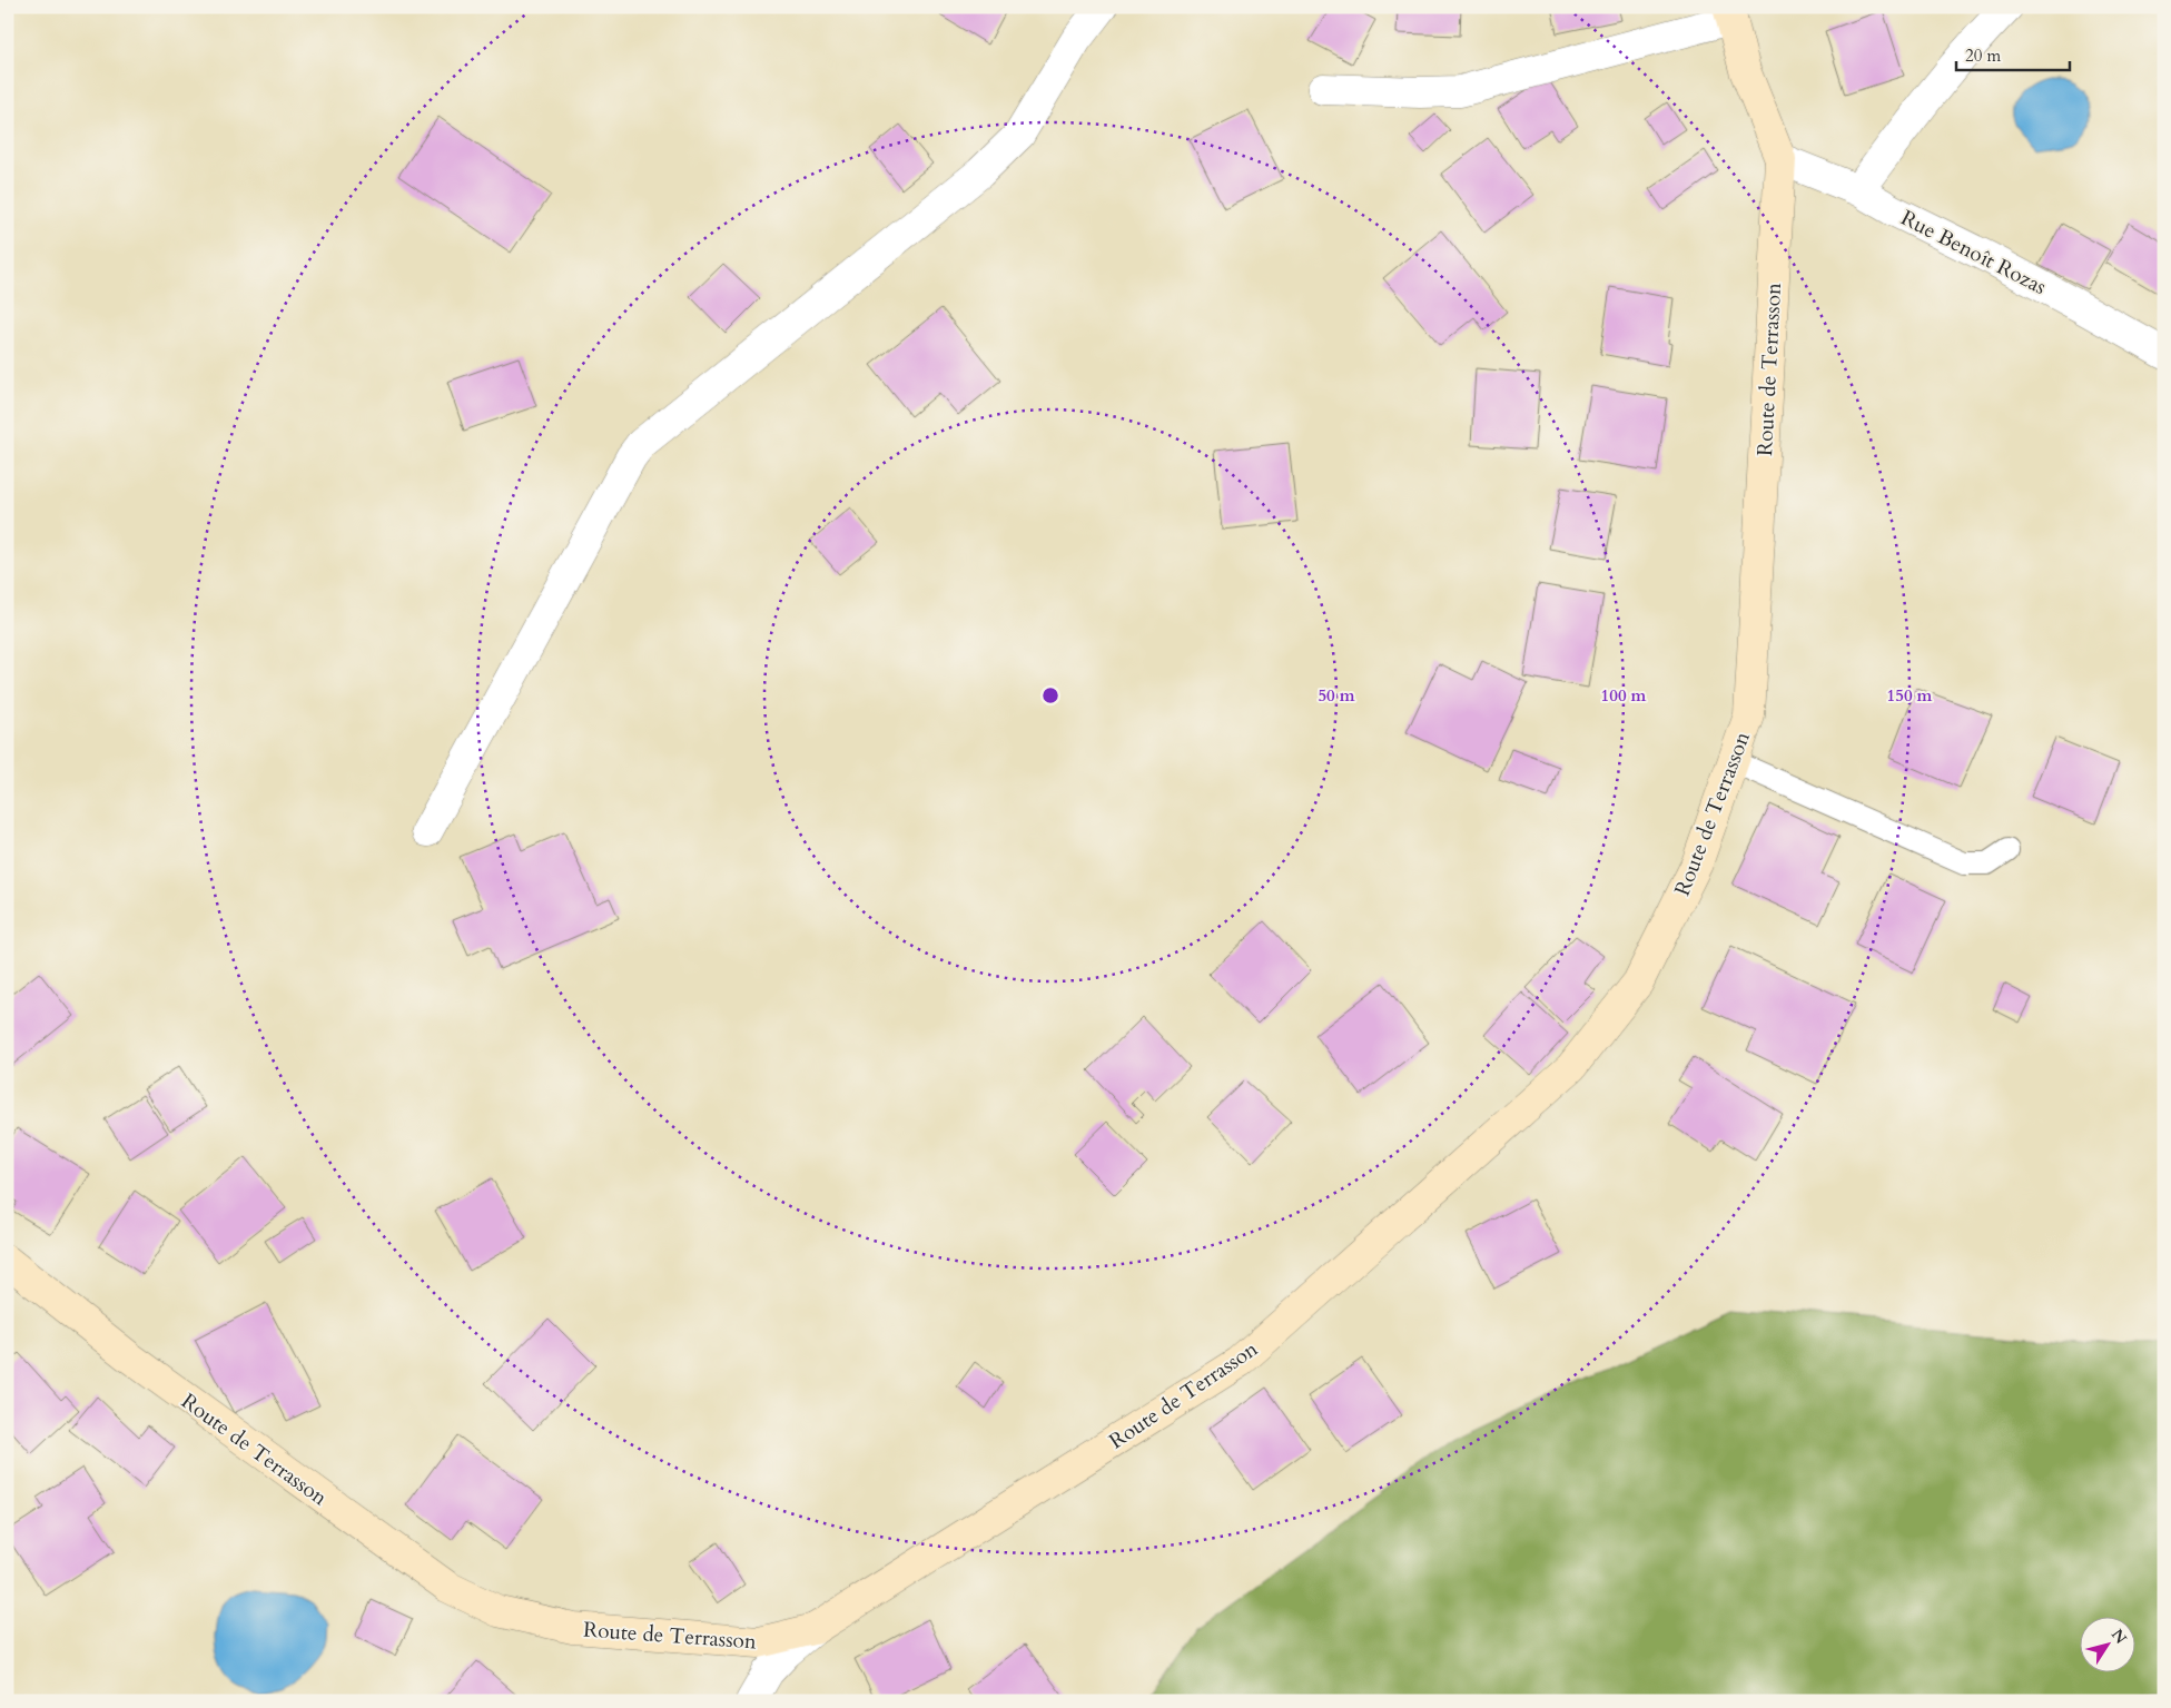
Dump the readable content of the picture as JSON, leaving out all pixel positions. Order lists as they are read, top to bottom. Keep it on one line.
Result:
{"streets":{"street":["Rue Benoît Rozas","Route de Terrasson"]},"crossings":[["Rue Benoît Rozas","Route de Terrasson"]],"scale_bar":"20 m","north":"top right","rings":["50 m","100 m","150 m"]}
